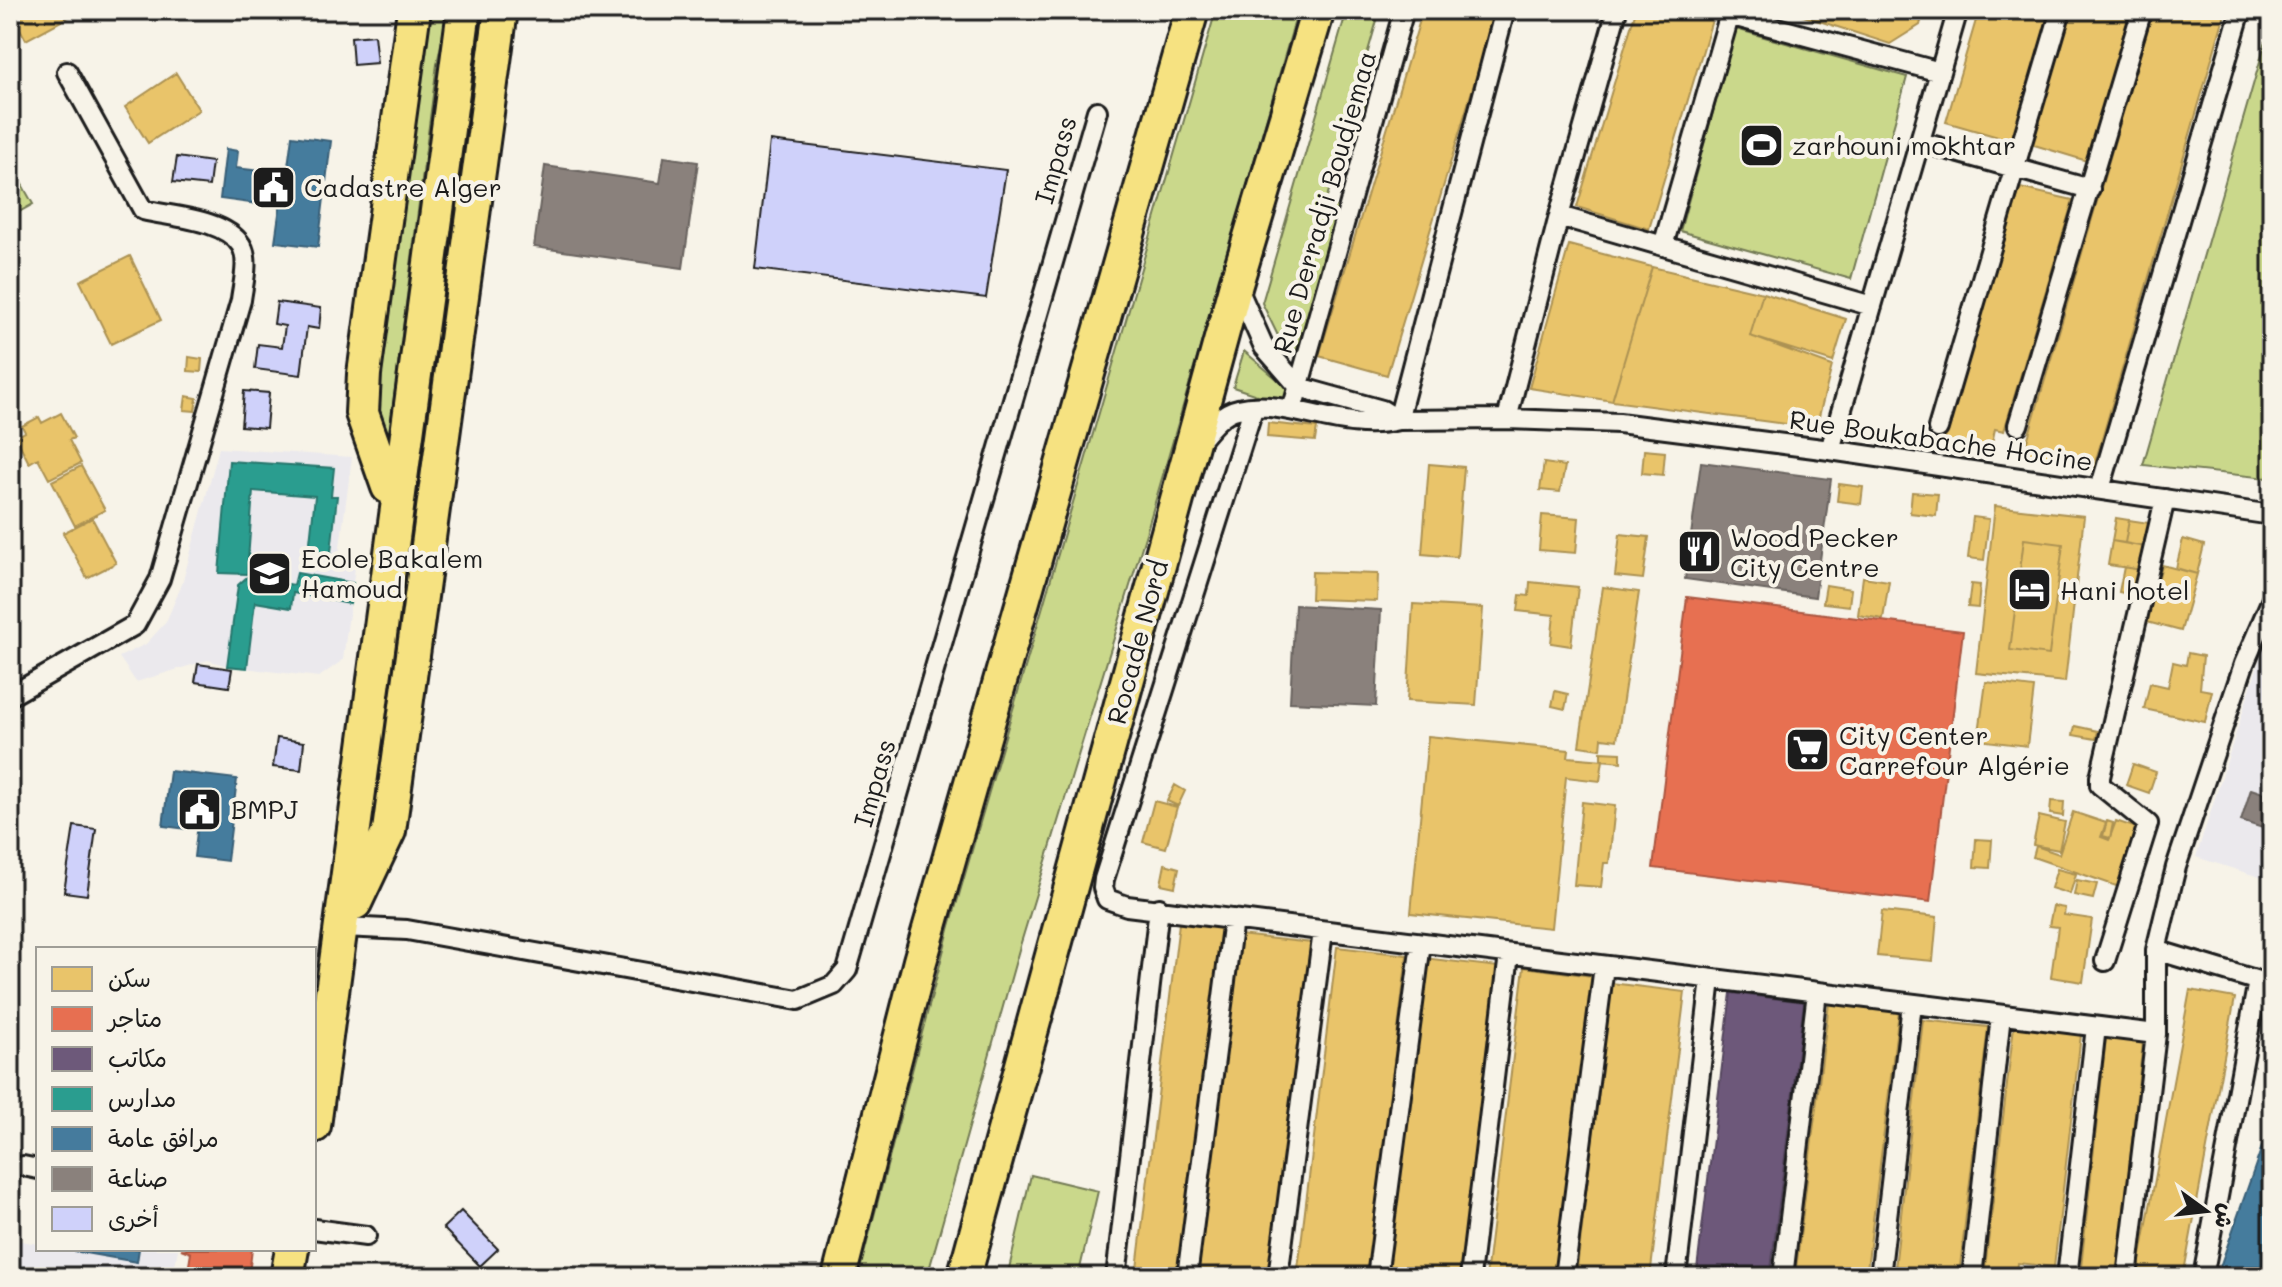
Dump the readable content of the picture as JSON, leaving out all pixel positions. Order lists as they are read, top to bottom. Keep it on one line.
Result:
{"streets":{"highway":["Rocade Nord"],"street":["Impass","Rue Derradji Boudjemaa","Rue Boukabache Hocine"]},"crossings":[["Rue Derradji Boudjemaa","Rue Boukabache Hocine"]],"places":{"sports":["zarhouni mokhtar"],"public building":["Cadastre Alger","BMPJ"],"restaurant":["Wood Pecker City Centre"],"school or university":["Ecole Bakalem Hamoud"],"hotel":["Hani hotel"],"supermarket":["City Center Carrefour Algérie"]},"legend":["سكن","متاجر","مكاتب","مدارس","مرافق عامة","صناعة","أخرى"],"north":"right"}
